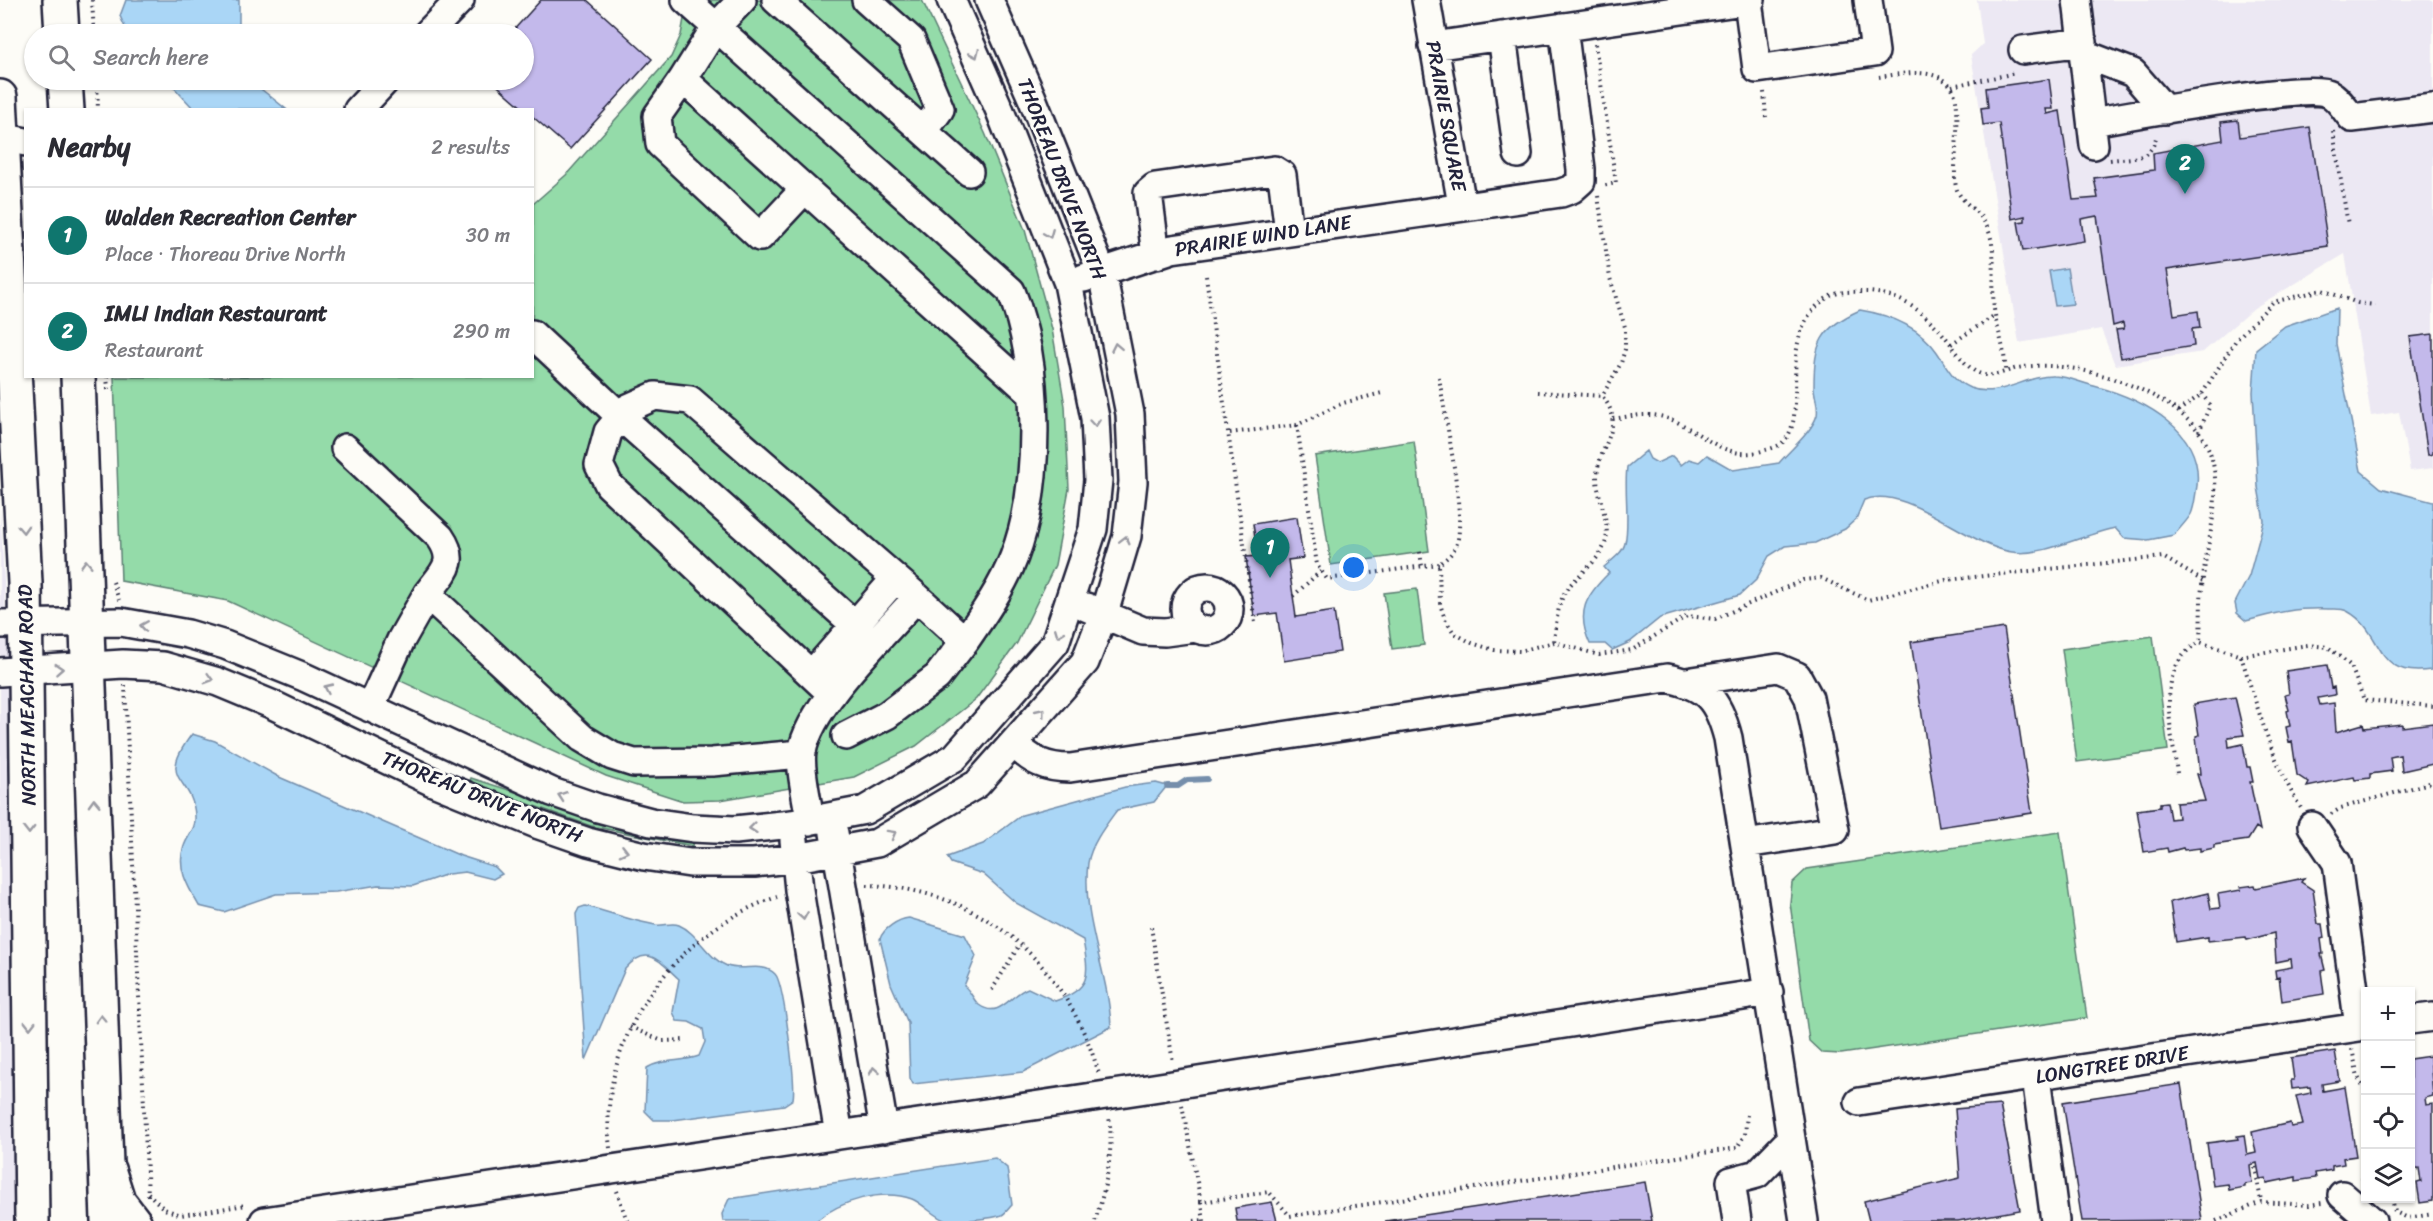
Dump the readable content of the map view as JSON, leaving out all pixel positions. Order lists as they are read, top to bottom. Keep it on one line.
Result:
{"streets":{"main road":["NORTH MEACHAM ROAD"],"street":["PRAIRIE SQUARE","THOREAU DRIVE NORTH","PRAIRIE WIND LANE","LONGTREE DRIVE"]},"crossings":[["PRAIRIE SQUARE","PRAIRIE WIND LANE"],["THOREAU DRIVE NORTH","PRAIRIE WIND LANE"],["THOREAU DRIVE NORTH","NORTH MEACHAM ROAD"]],"page":{"search":"Search here","heading":["Nearby","2 results"],"pins":["2","1"],"list":[{"mark":"1","name":"Walden Recreation Center","note":"Place · Thoreau Drive North","value":"30 m"},{"mark":"2","name":"IMLI Indian Restaurant","note":"Restaurant","value":"290 m"}],"map_buttons":["+","−"]}}
